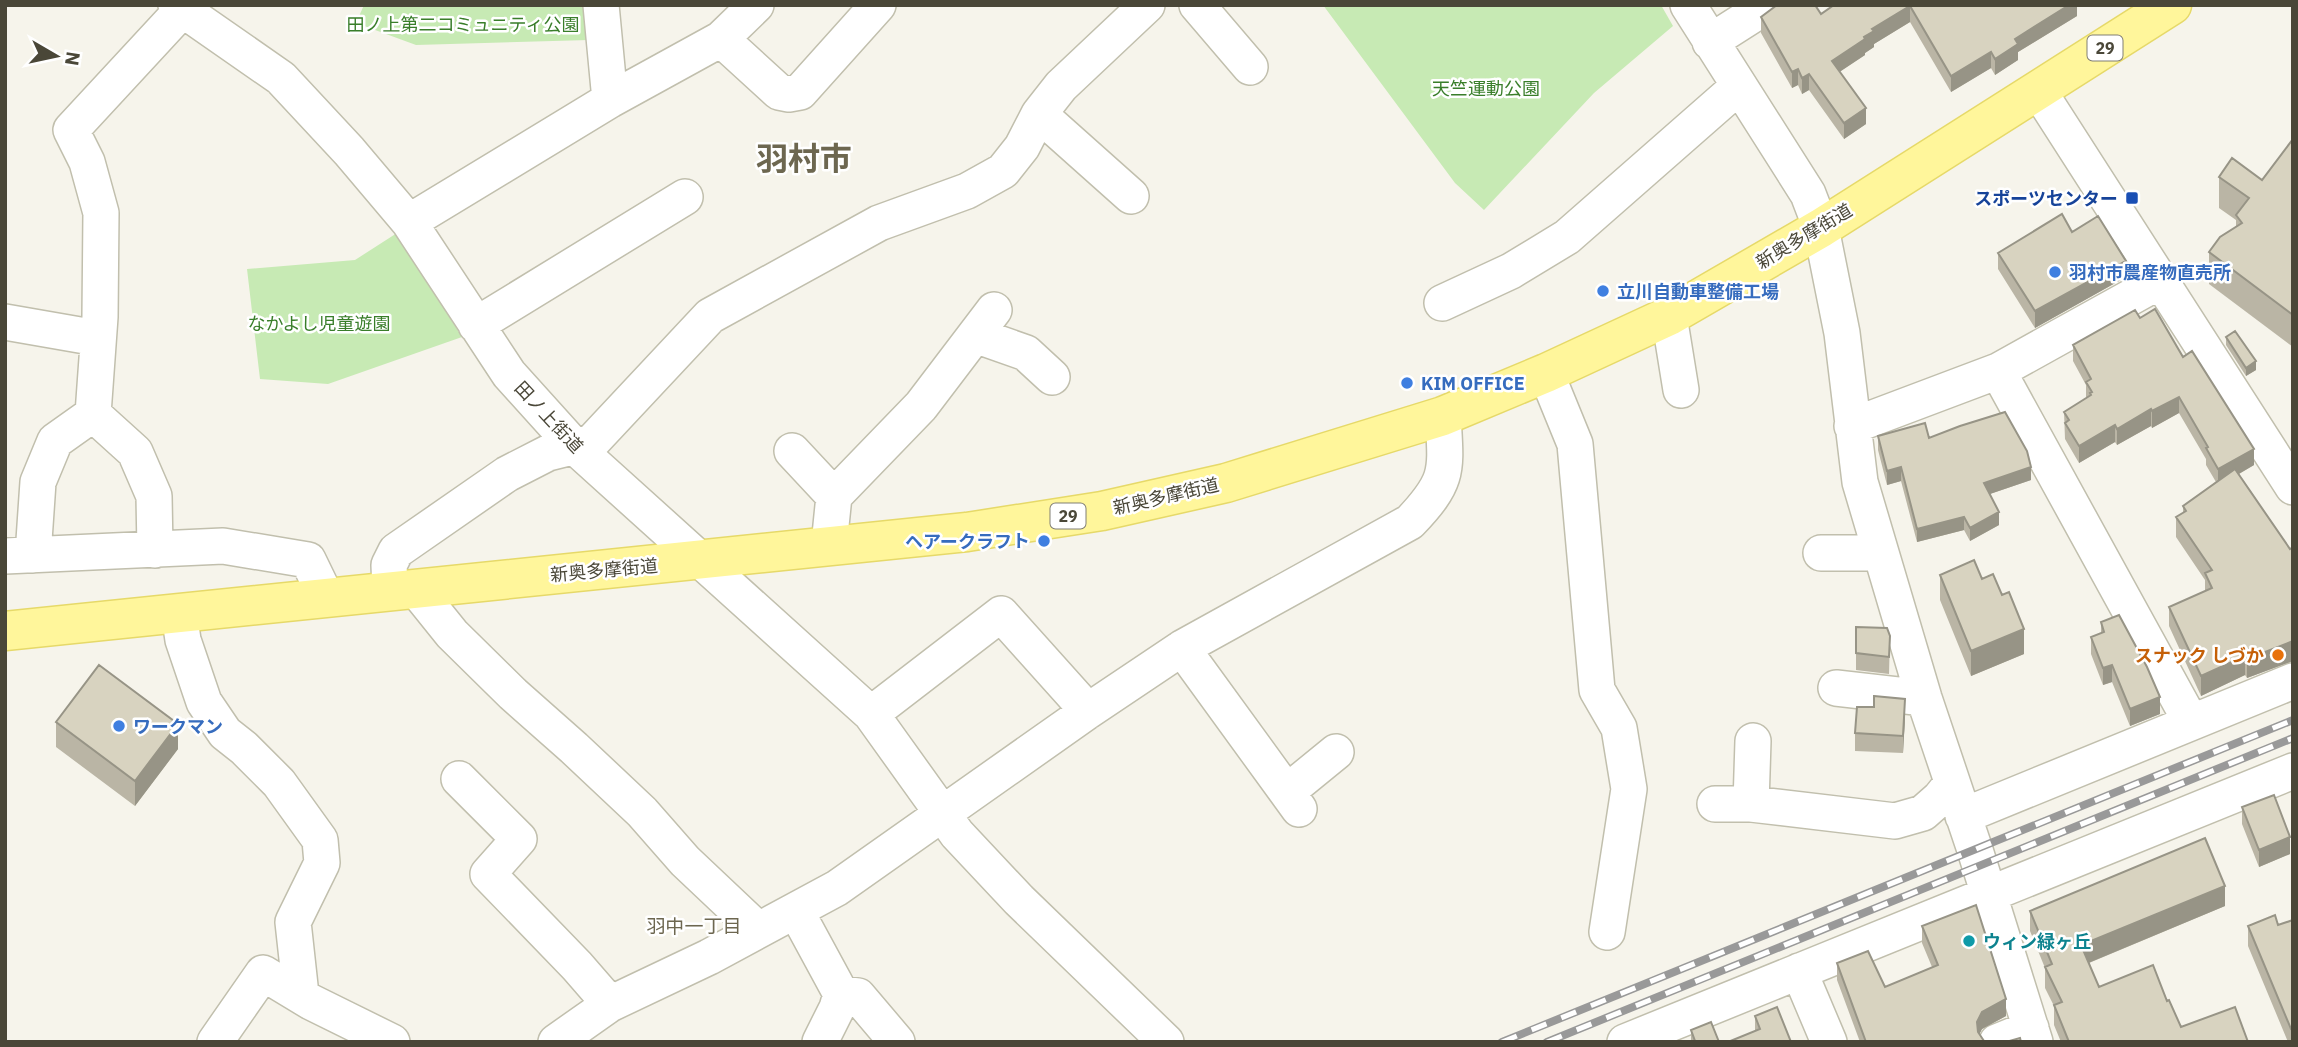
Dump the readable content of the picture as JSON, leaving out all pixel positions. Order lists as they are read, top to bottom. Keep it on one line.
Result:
{"streets":{"main road":["29","新奥多摩街道"],"street":["田ノ上街道"]},"crossings":[["新奥多摩街道","田ノ上街道"]],"districts":["羽村市","羽中一丁目"],"parks":["田ノ上第二コミュニティ公園","天竺運動公園","なかよし児童遊園"],"places":{"transit":["スポーツセンター"],"other":["羽村市農産物直売所","立川自動車整備工場","KIM OFFICE","ヘアークラフト","スナック しづか","ワークマン","ウィン緑ヶ丘"]},"north":"right"}
